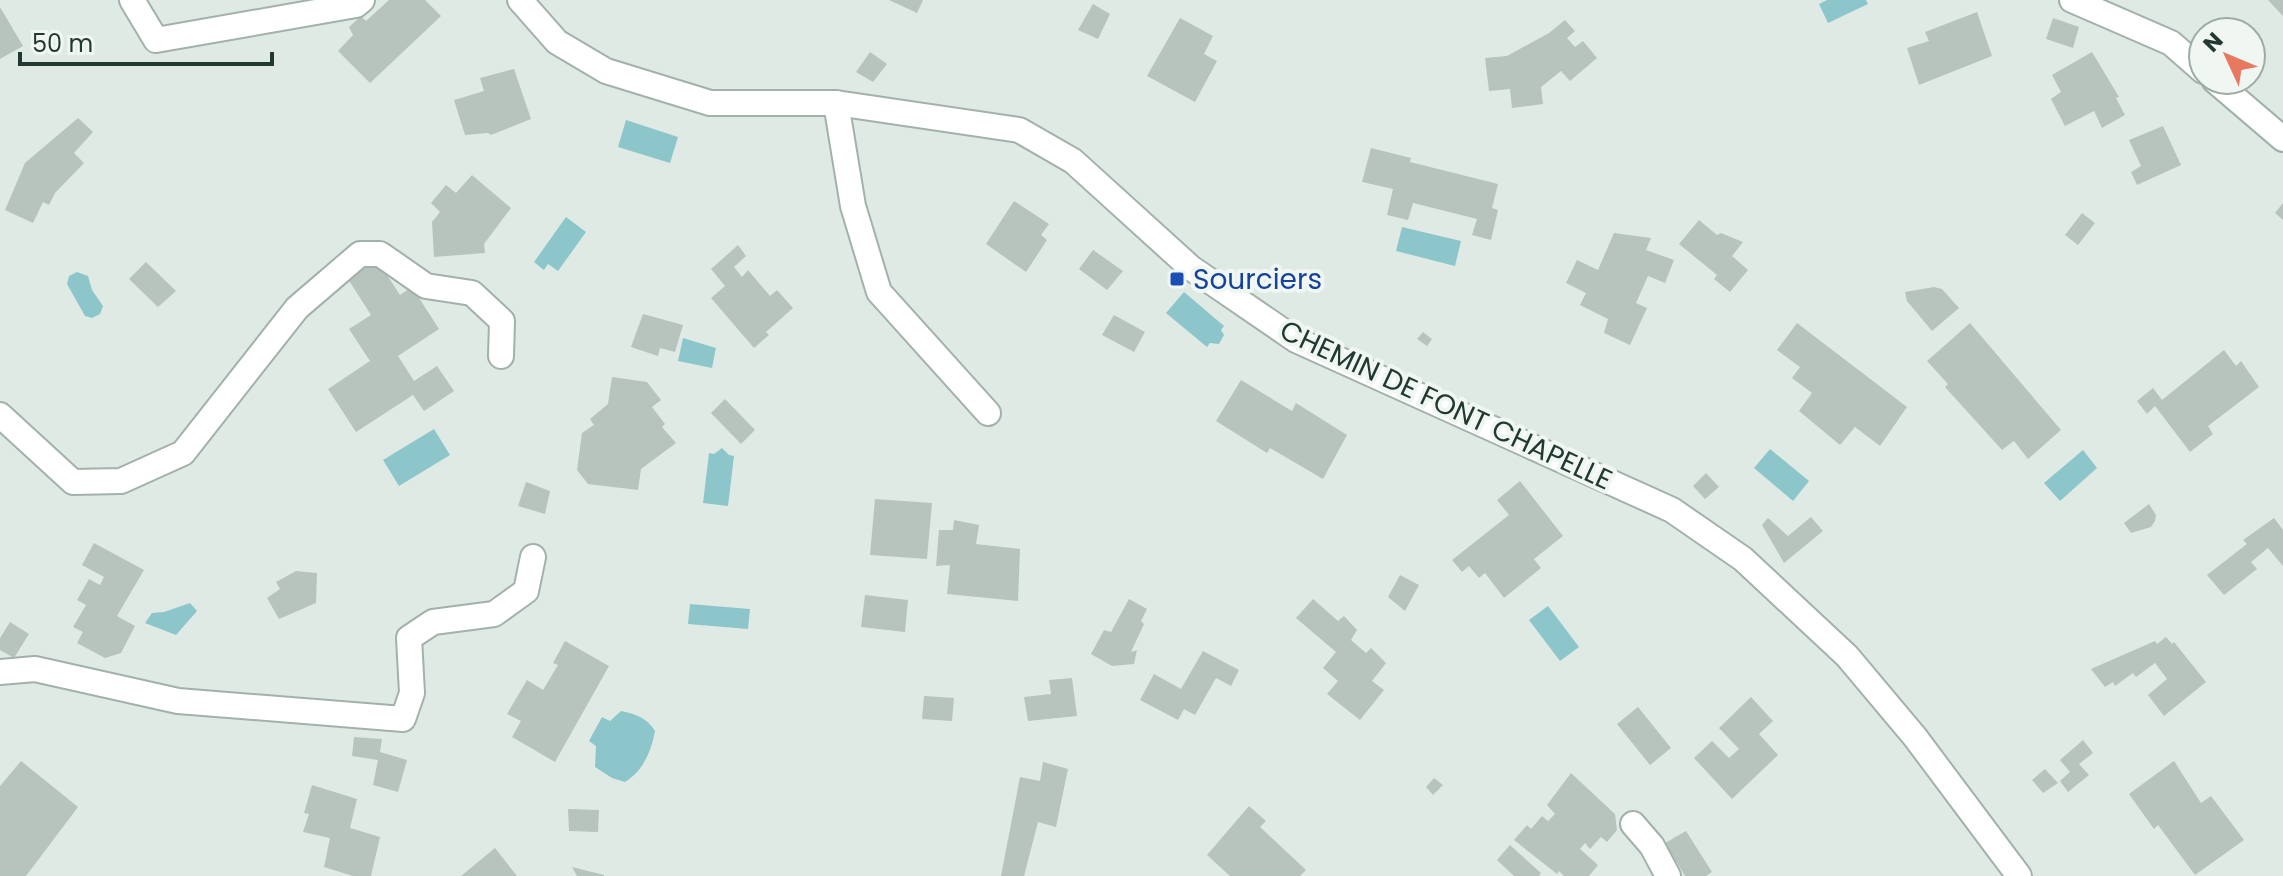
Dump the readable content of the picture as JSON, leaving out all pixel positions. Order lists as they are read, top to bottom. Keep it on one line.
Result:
{"streets":{"street":["CHEMIN DE FONT CHAPELLE"]},"places":{"transit":["Sourciers"]},"scale_bar":"50 m","north":"top left"}
